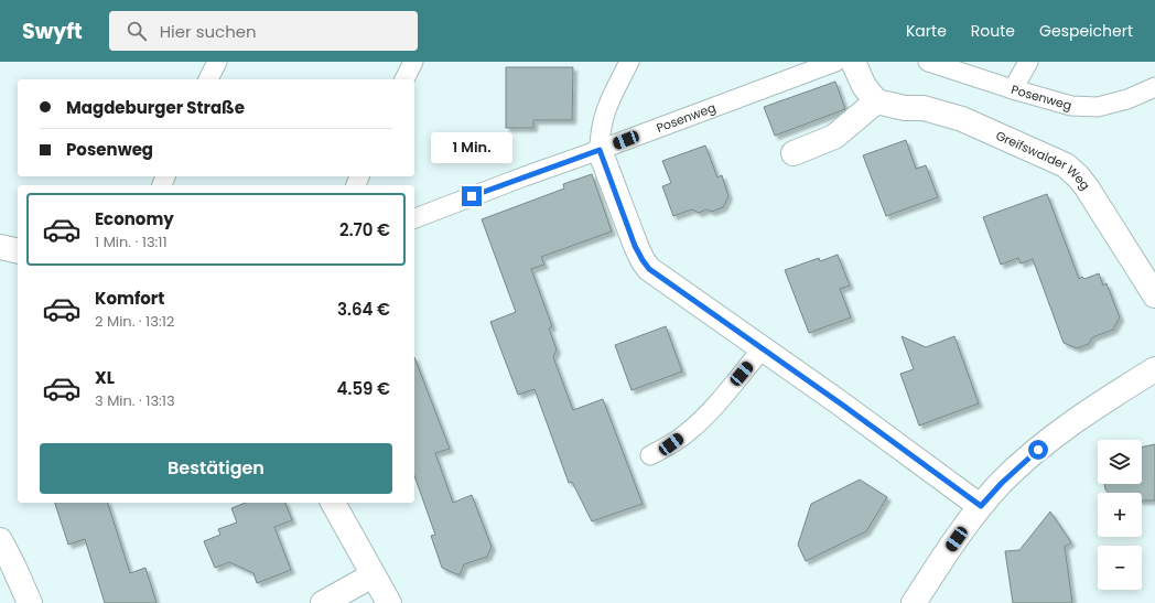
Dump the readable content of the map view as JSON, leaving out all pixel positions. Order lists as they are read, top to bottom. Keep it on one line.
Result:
{"streets":{"street":["Greifswalder Weg"],"lane":["Posenweg"]},"page":{"header":"Swyft","search":"Hier suchen","nav":["Karte","Route","Gespeichert"],"banner":["Magdeburger Straße","Posenweg"],"bubble":"1 Min.","list":[{"name":"Economy","note":"1 Min. · 13:11","value":"2.70 €"},{"name":"Komfort","note":"2 Min. · 13:12","value":"3.64 €"},{"name":"XL","note":"3 Min. · 13:13","value":"4.59 €"}],"buttons":"Bestätigen","map_buttons":["+","−"]}}
